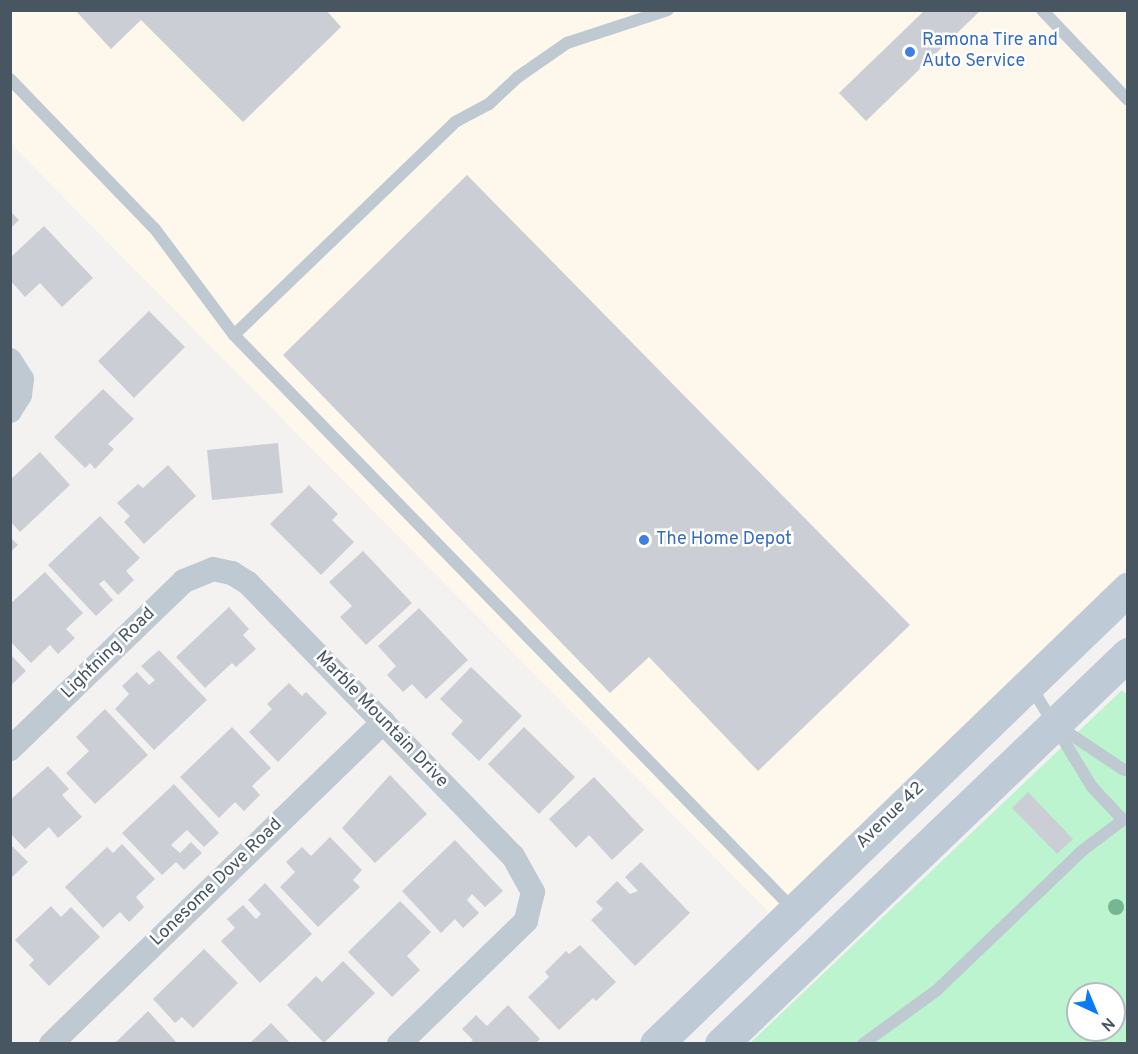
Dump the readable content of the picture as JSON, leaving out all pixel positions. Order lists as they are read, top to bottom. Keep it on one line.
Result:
{"streets":{"street":["Lightning Road","Marble Mountain Drive","Avenue 42","Lonesome Dove Road"]},"crossings":[["Lightning Road","Marble Mountain Drive"],["Marble Mountain Drive","Lonesome Dove Road"]],"places":["Ramona Tire and Auto Service","The Home Depot"],"north":"bottom right"}
